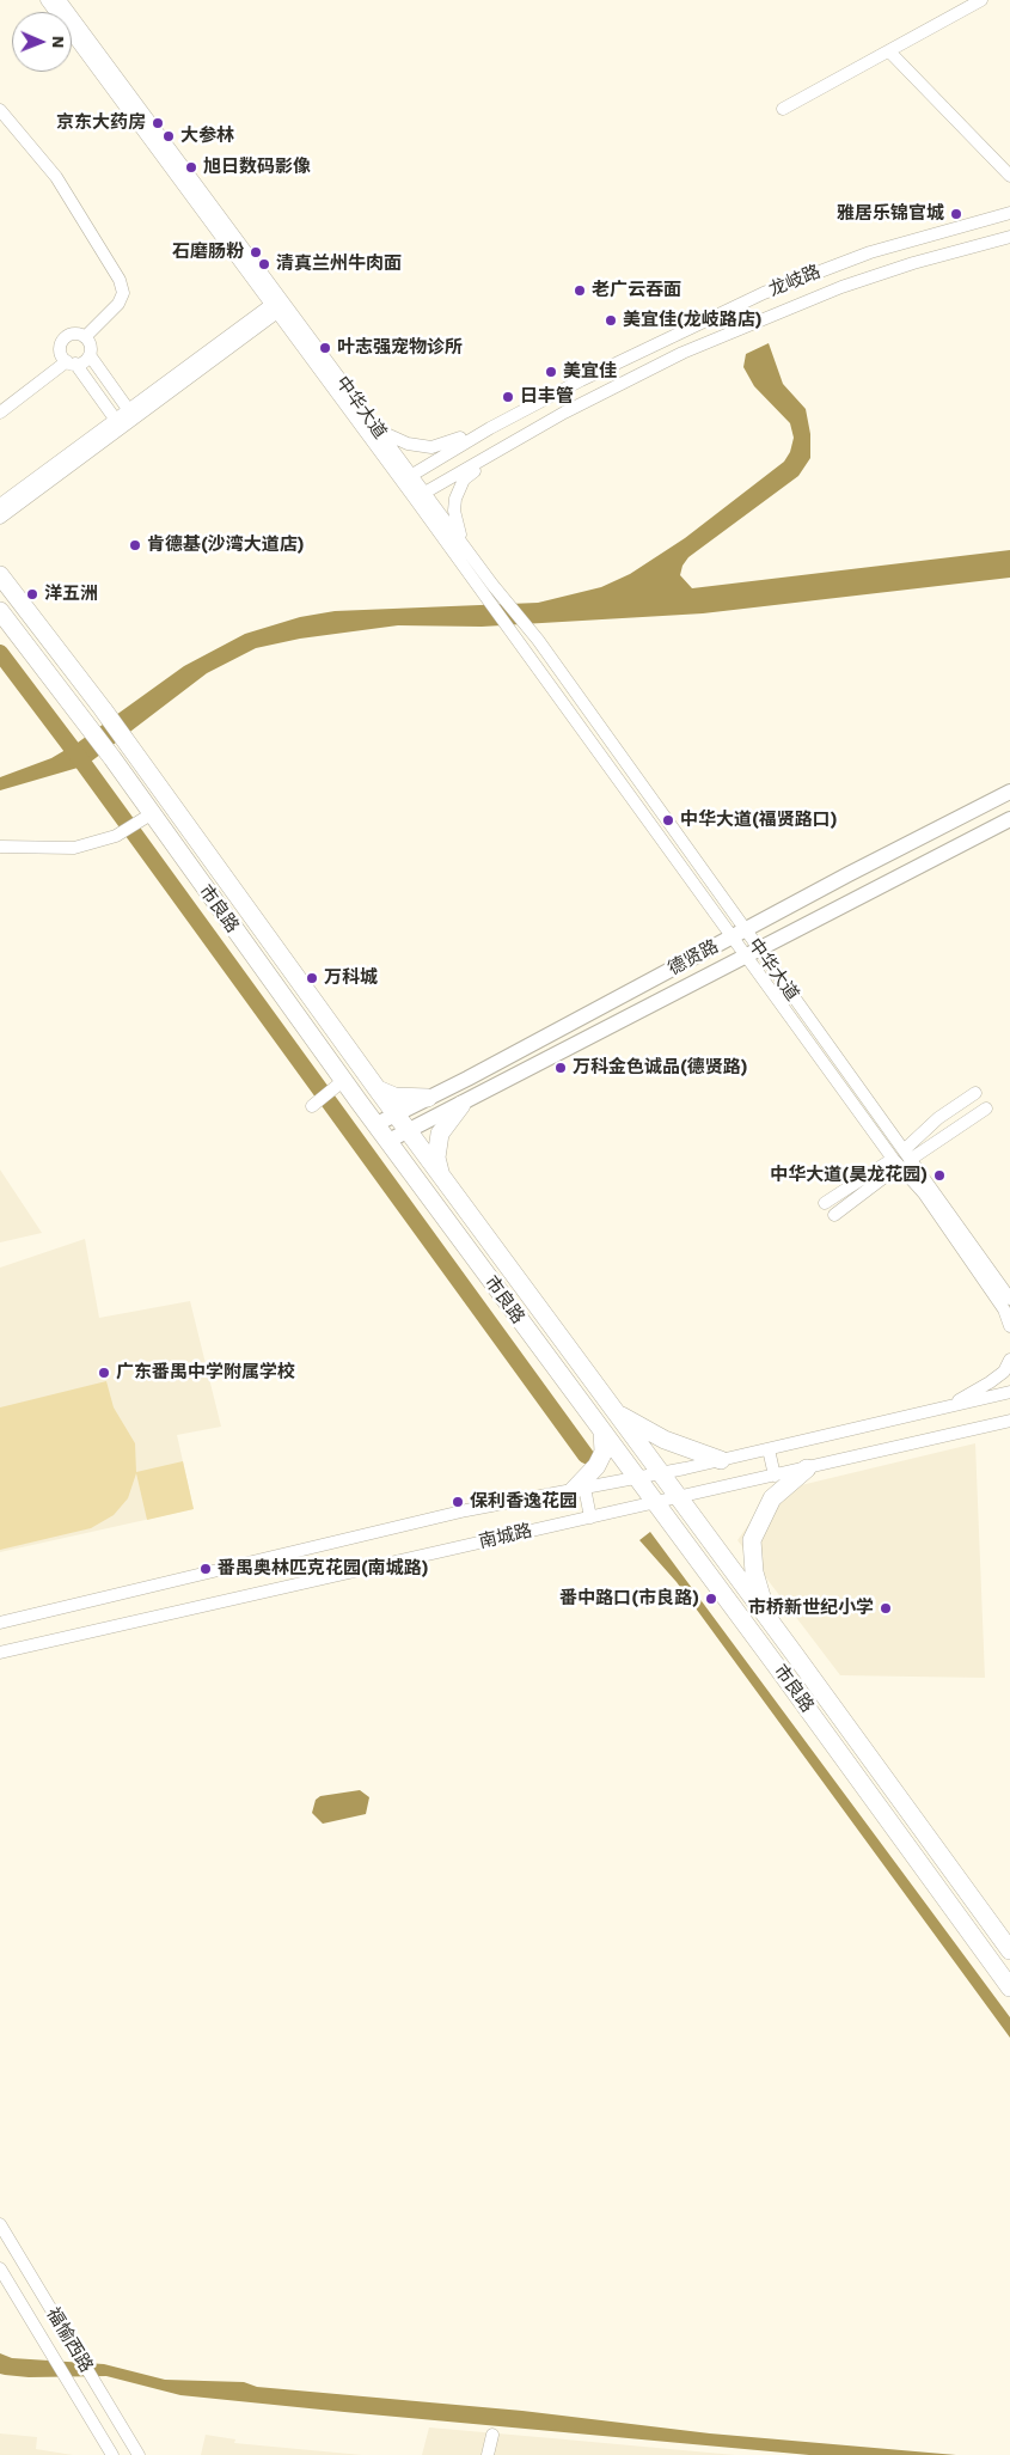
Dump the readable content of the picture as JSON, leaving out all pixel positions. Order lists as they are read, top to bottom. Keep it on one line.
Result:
{"streets":{"highway":["市良路"],"main road":["德贤路"],"street":["龙岐路","中华大道","南城路","福愉西路"]},"crossings":[["龙岐路","中华大道"],["中华大道","德贤路"],["市良路","德贤路"],["市良路","南城路"]],"places":["京东大药房","大参林","旭日数码影像","雅居乐锦官城","石磨肠粉","清真兰州牛肉面","老广云吞面","美宜佳(龙岐路店)","叶志强宠物诊所","美宜佳","日丰管","肯德基(沙湾大道店)","洋五洲","中华大道(福贤路口)","万科城","万科金色诚品(德贤路)","中华大道(昊龙花园)","广东番禺中学附属学校","保利香逸花园","番禺奥林匹克花园(南城路)","番中路口(市良路)","市桥新世纪小学"],"north":"right"}
